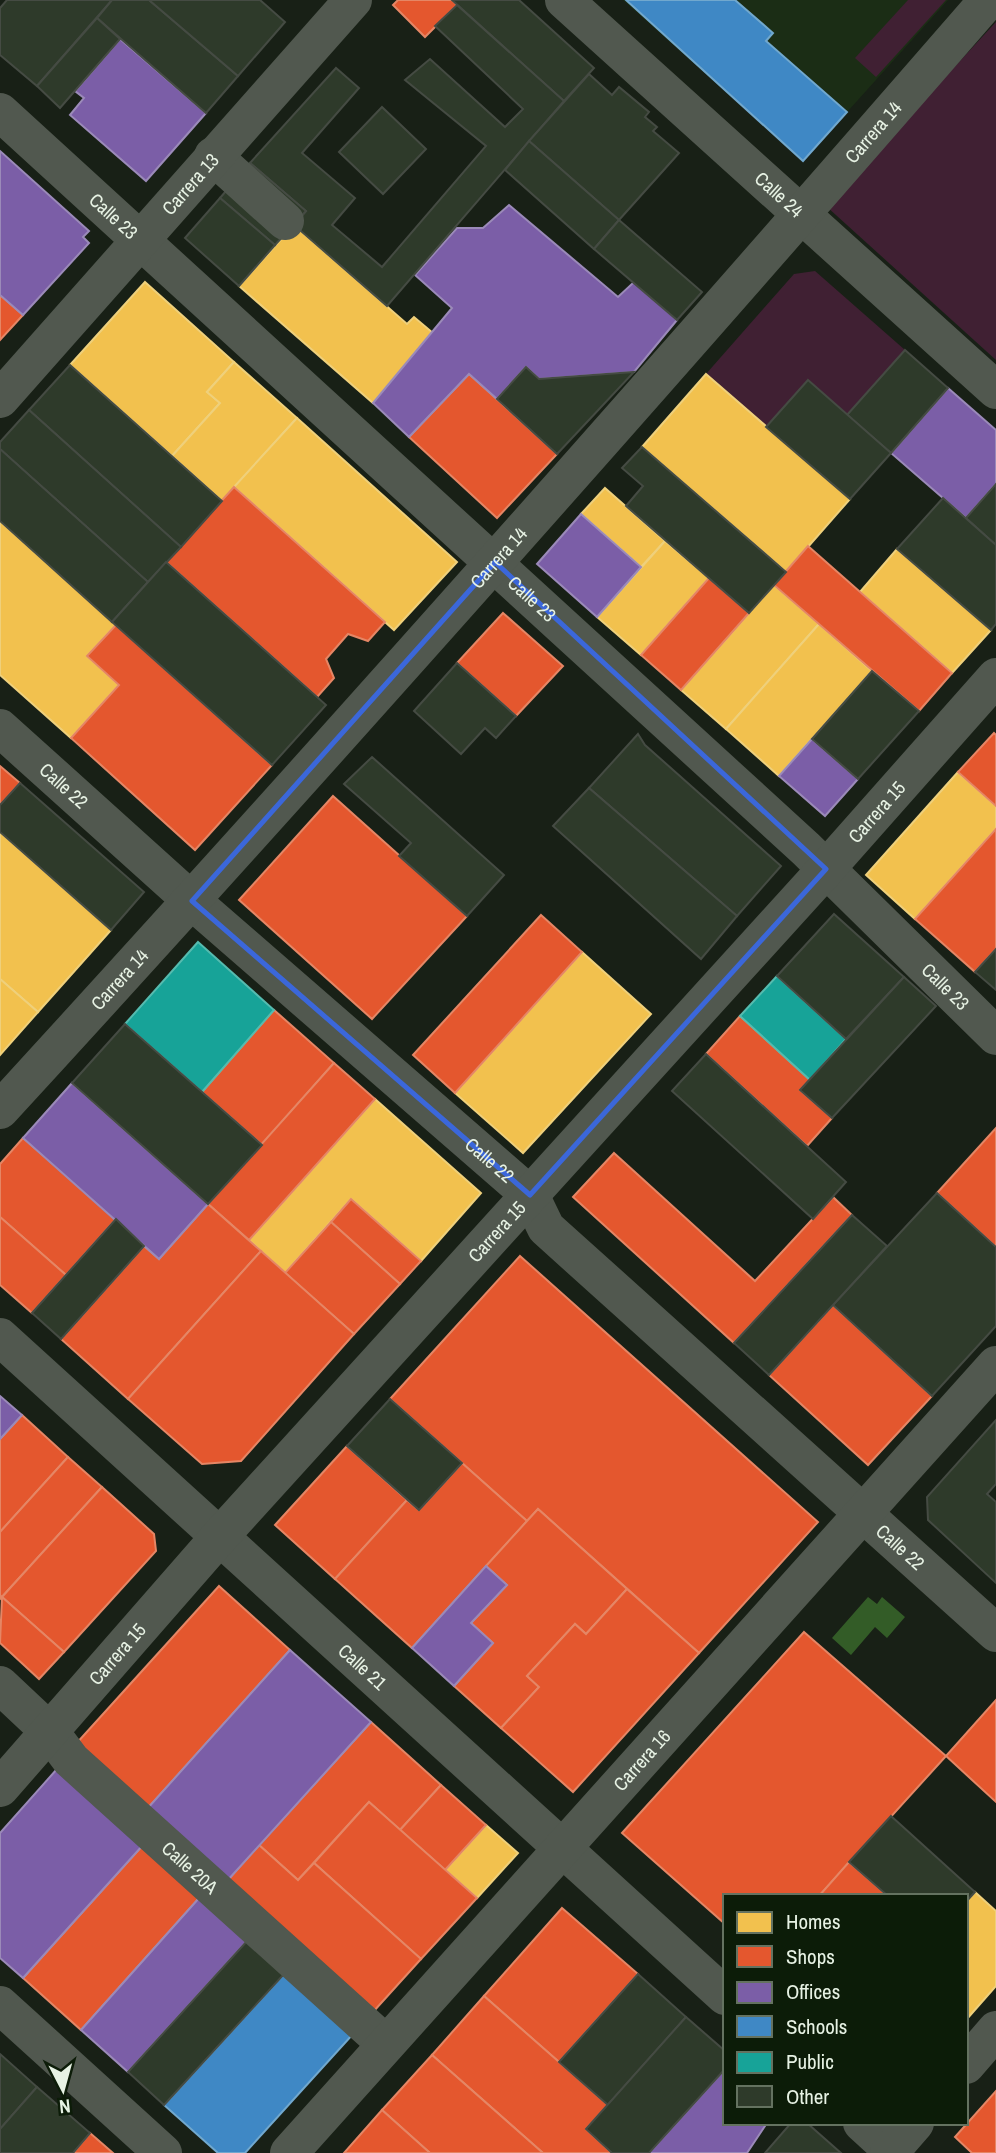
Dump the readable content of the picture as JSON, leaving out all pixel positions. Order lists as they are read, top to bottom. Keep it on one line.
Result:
{"streets":{"street":["Carrera 14","Carrera 13","Calle 24","Calle 23","Calle 22","Carrera 15","Calle 21","Carrera 16","Calle 20A"]},"crossings":[["Carrera 14","Calle 24"],["Carrera 14","Calle 23"],["Carrera 14","Calle 22"],["Carrera 13","Calle 23"],["Calle 23","Carrera 15"],["Calle 22","Carrera 15"],["Calle 22","Carrera 16"],["Carrera 15","Calle 21"],["Carrera 15","Calle 20A"],["Calle 21","Carrera 16"],["Carrera 16","Calle 20A"]],"legend":["Homes","Shops","Offices","Schools","Public","Other"],"north":"bottom"}
